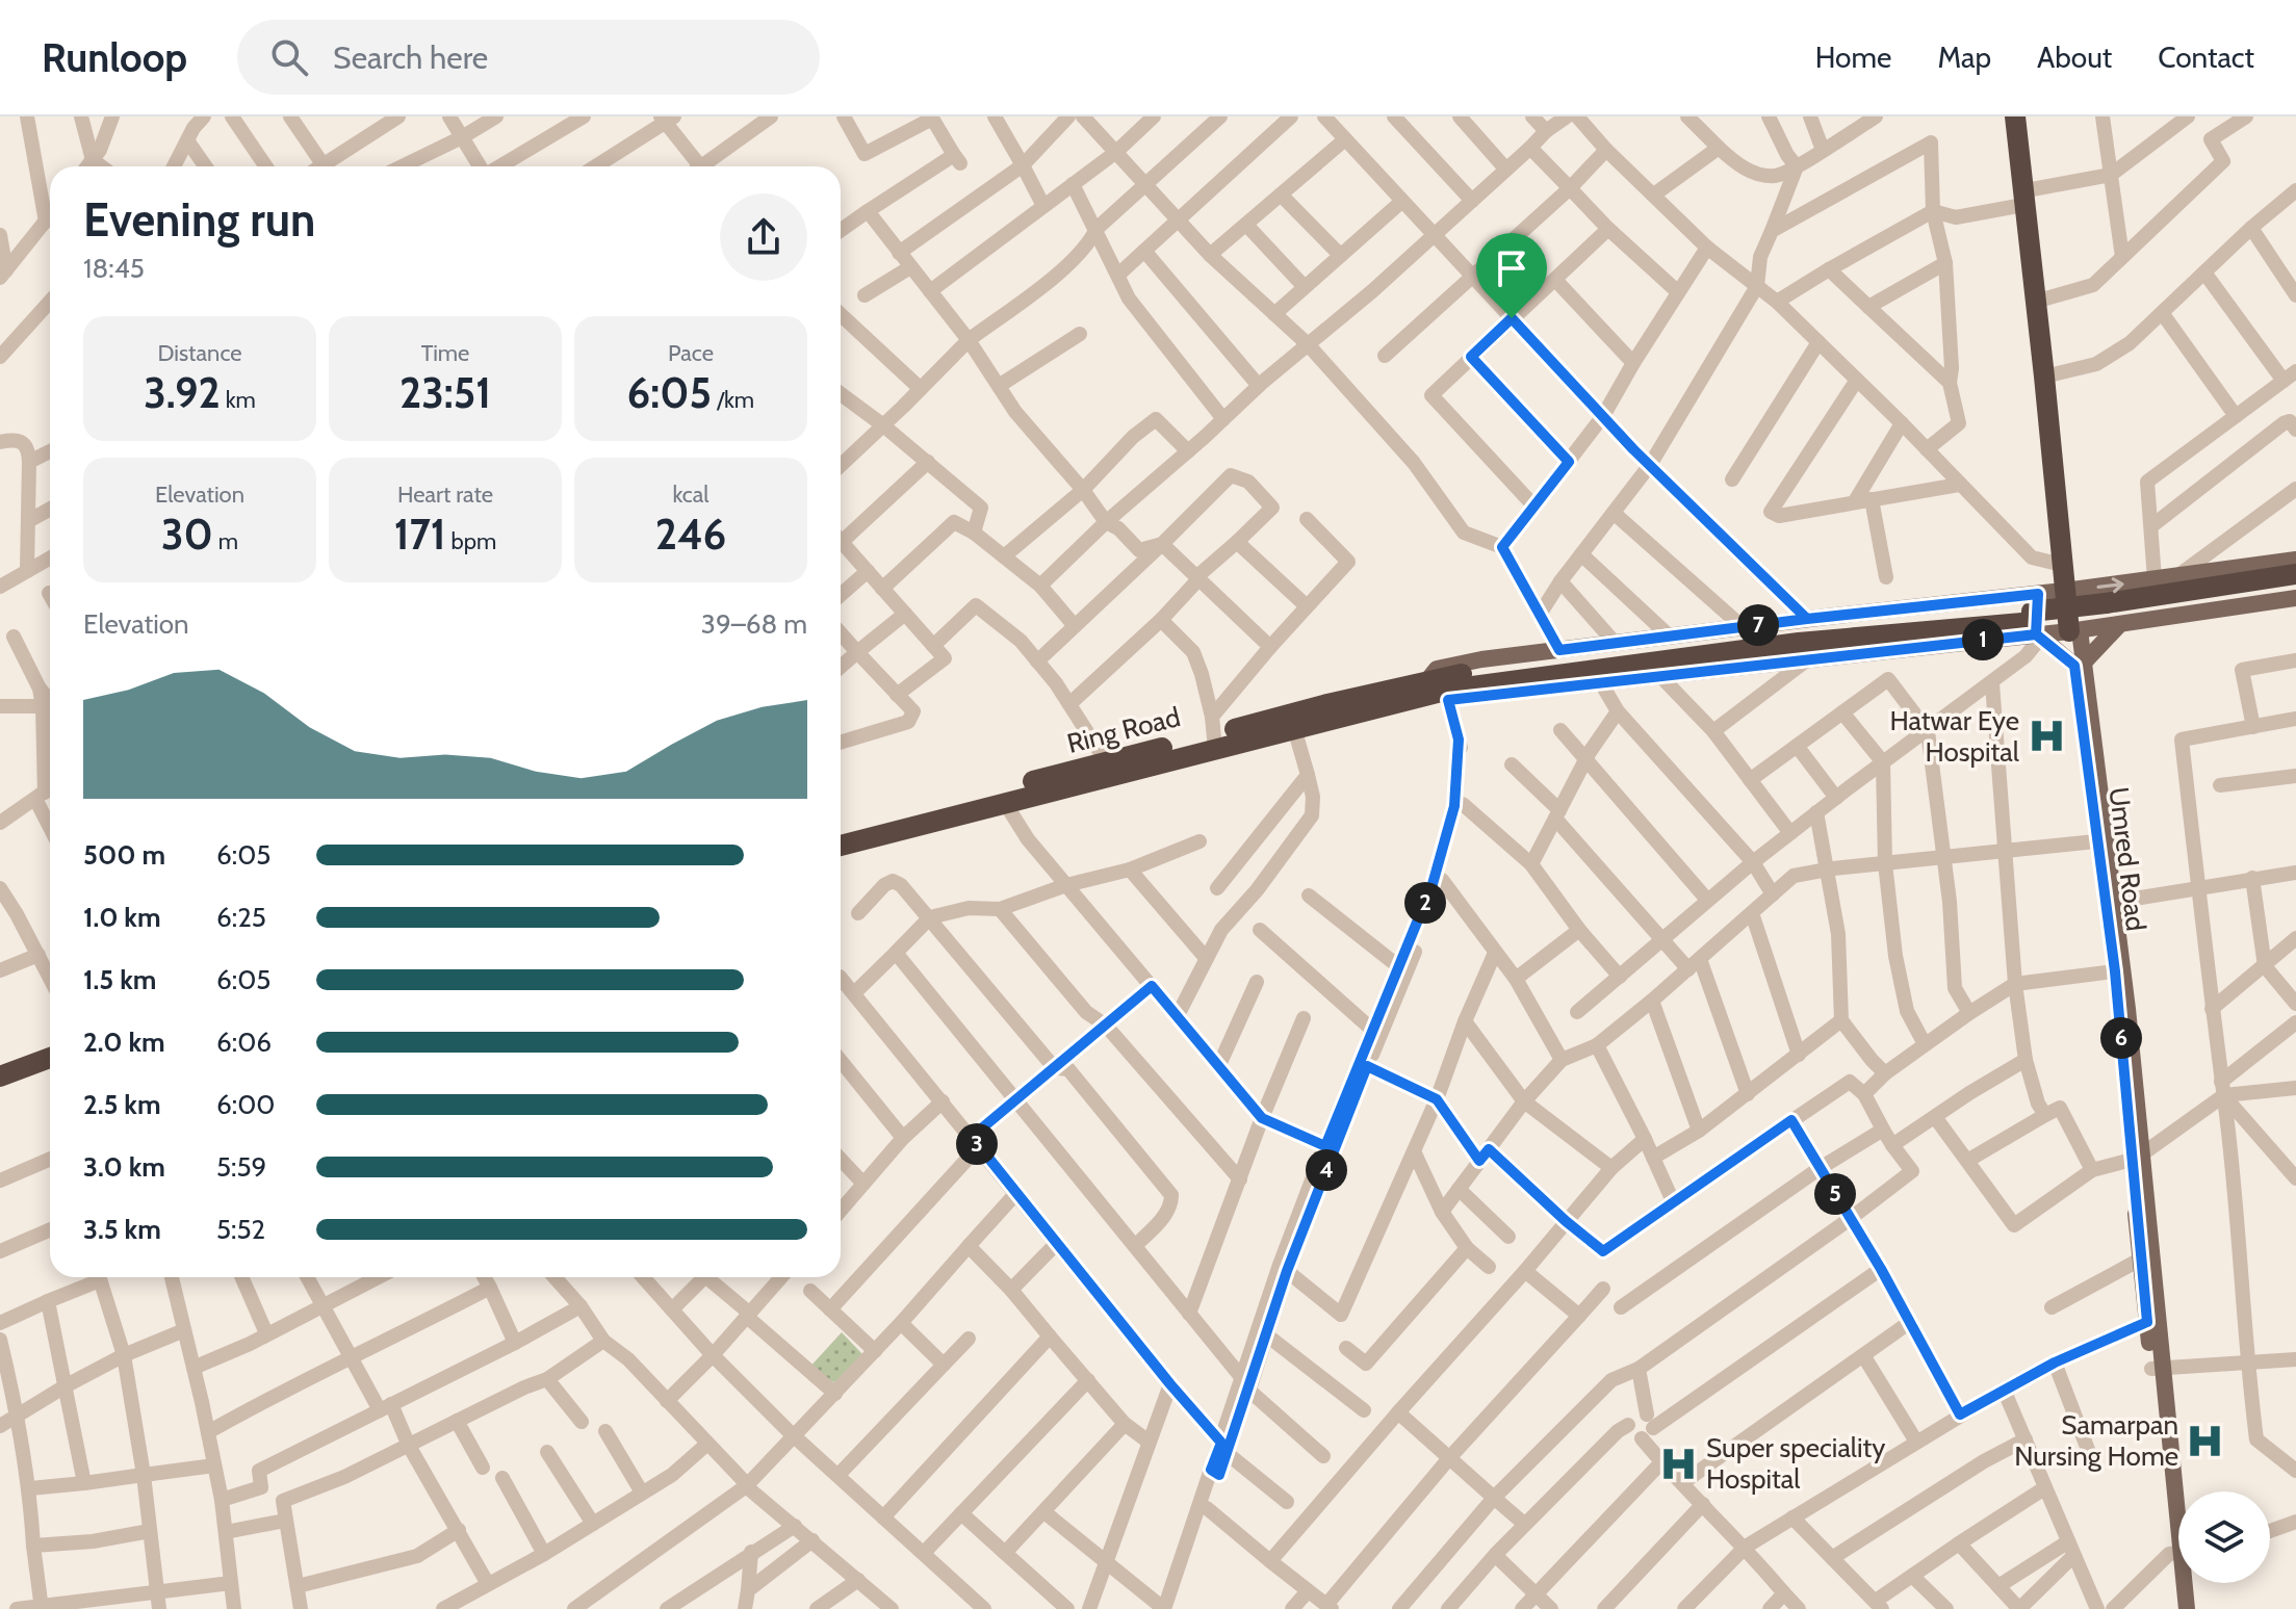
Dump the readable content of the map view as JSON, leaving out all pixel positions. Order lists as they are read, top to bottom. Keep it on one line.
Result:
{"streets":{"highway":["Ring Road"],"main road":["Umred Road"]},"places":{"hospital":["Hatwar Eye Hospital","Samarpan Nursing Home","Super speciality Hospital"]},"page":{"header":"Runloop","search":"Search here","nav":["Home","Map","About","Contact"],"heading":["Evening run","18:45"],"stats":[["Distance","3.92 km"],["Time","23:51"],["Pace","6:05 /km"],["Elevation","30 m"],["Heart rate","171 bpm"],["kcal","246"]],"chart":["Elevation","39–68 m"],"pins":["7","1","2","6","3","4","5"],"list":[{"name":"500 m","note":"6:05"},{"name":"1.0 km","note":"6:25"},{"name":"1.5 km","note":"6:05"},{"name":"2.0 km","note":"6:06"},{"name":"2.5 km","note":"6:00"},{"name":"3.0 km","note":"5:59"},{"name":"3.5 km","note":"5:52"}]}}
